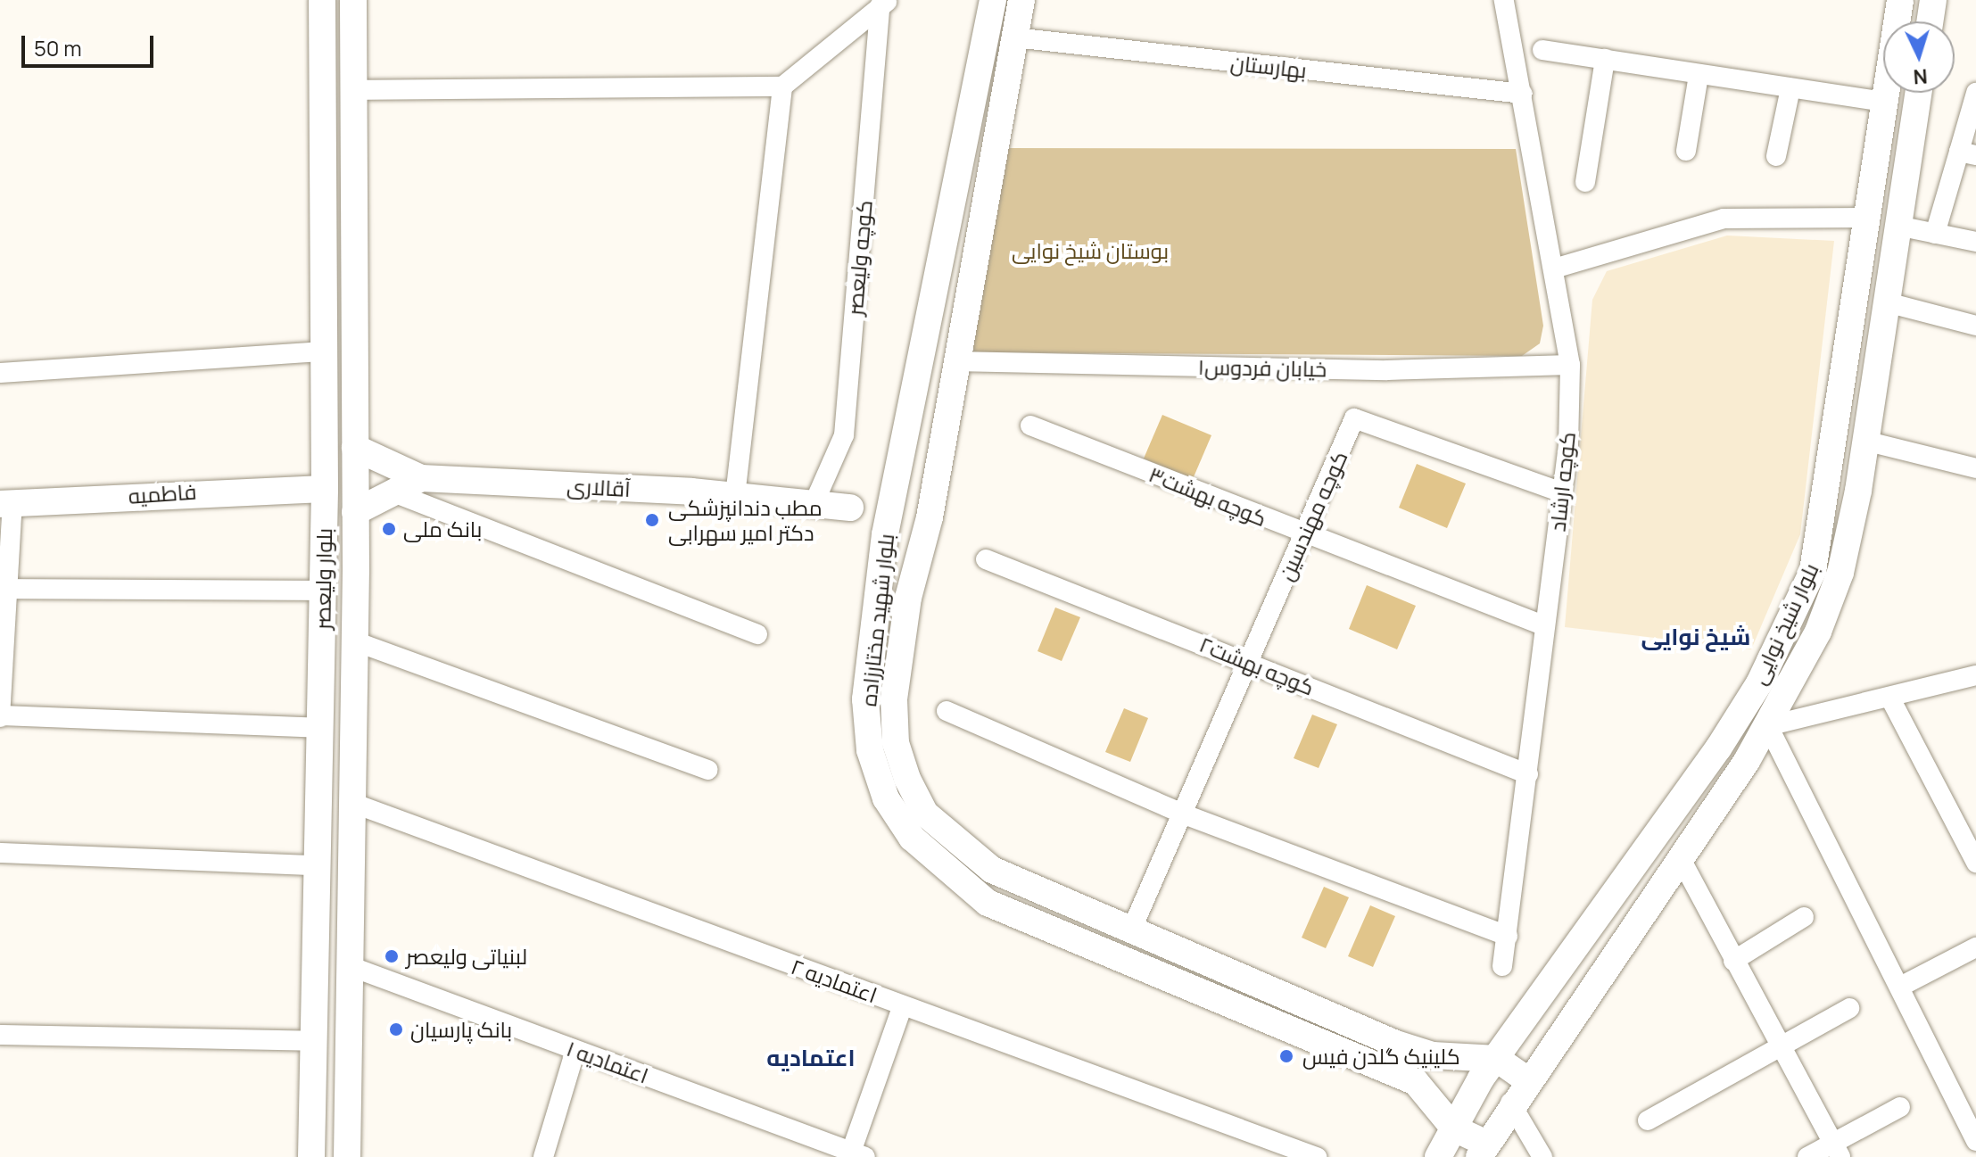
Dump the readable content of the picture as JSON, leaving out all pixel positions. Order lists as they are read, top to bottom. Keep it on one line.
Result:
{"streets":{"main road":["آقالاری","فاطمیه","بلوار ولیعصر","بلوار شهید مختارزاده","بلوار شیخ نوایی"],"street":["بهارستان","کوچه ولیعصر","خیابان فردوس۱","کوچه ارشاد","کوچه بهشت۳","کوچه مهندسین","کوچه بهشت۲","اعتمادیه ۲","اعتمادیه ۱"]},"crossings":[["بهارستان","کوچه ارشاد"],["بهارستان","بلوار شهید مختارزاده"],["کوچه ولیعصر","آقالاری"],["خیابان فردوس۱","کوچه ارشاد"],["خیابان فردوس۱","بلوار شهید مختارزاده"],["کوچه ارشاد","کوچه بهشت۳"],["کوچه ارشاد","کوچه مهندسین"],["کوچه ارشاد","کوچه بهشت۲"],["فاطمیه","بلوار ولیعصر"],["کوچه بهشت۳","کوچه مهندسین"],["کوچه مهندسین","بلوار شهید مختارزاده"],["کوچه مهندسین","کوچه بهشت۲"],["بلوار ولیعصر","اعتمادیه ۲"],["بلوار ولیعصر","اعتمادیه ۱"],["بلوار شهید مختارزاده","بلوار شیخ نوایی"]],"districts":["شیخ نوایی","اعتمادیه"],"parks":["بوستان شیخ نوایی"],"places":["مطب دندانپزشکی دکتر امیر سهرابی","بانک ملی","لبنیاتی ولیعصر","بانک پارسیان","کلینیک گلدن فیس"],"scale_bar":"50 m","north":"bottom"}
